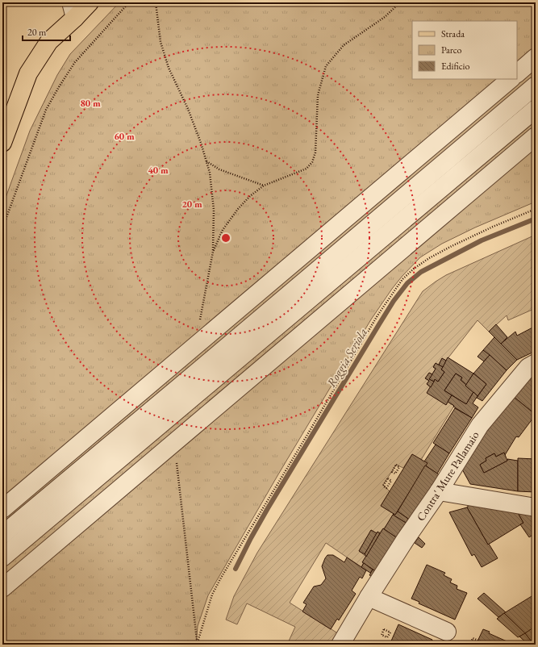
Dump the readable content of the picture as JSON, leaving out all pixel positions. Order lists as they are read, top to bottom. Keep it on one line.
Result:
{"streets":{"street":["Contra' Mure Pallamaio"]},"water":["Roggia Seriola"],"legend":["Strada","Parco","Edificio"],"scale_bar":"20 m","rings":["80 m","60 m","40 m","20 m"]}
